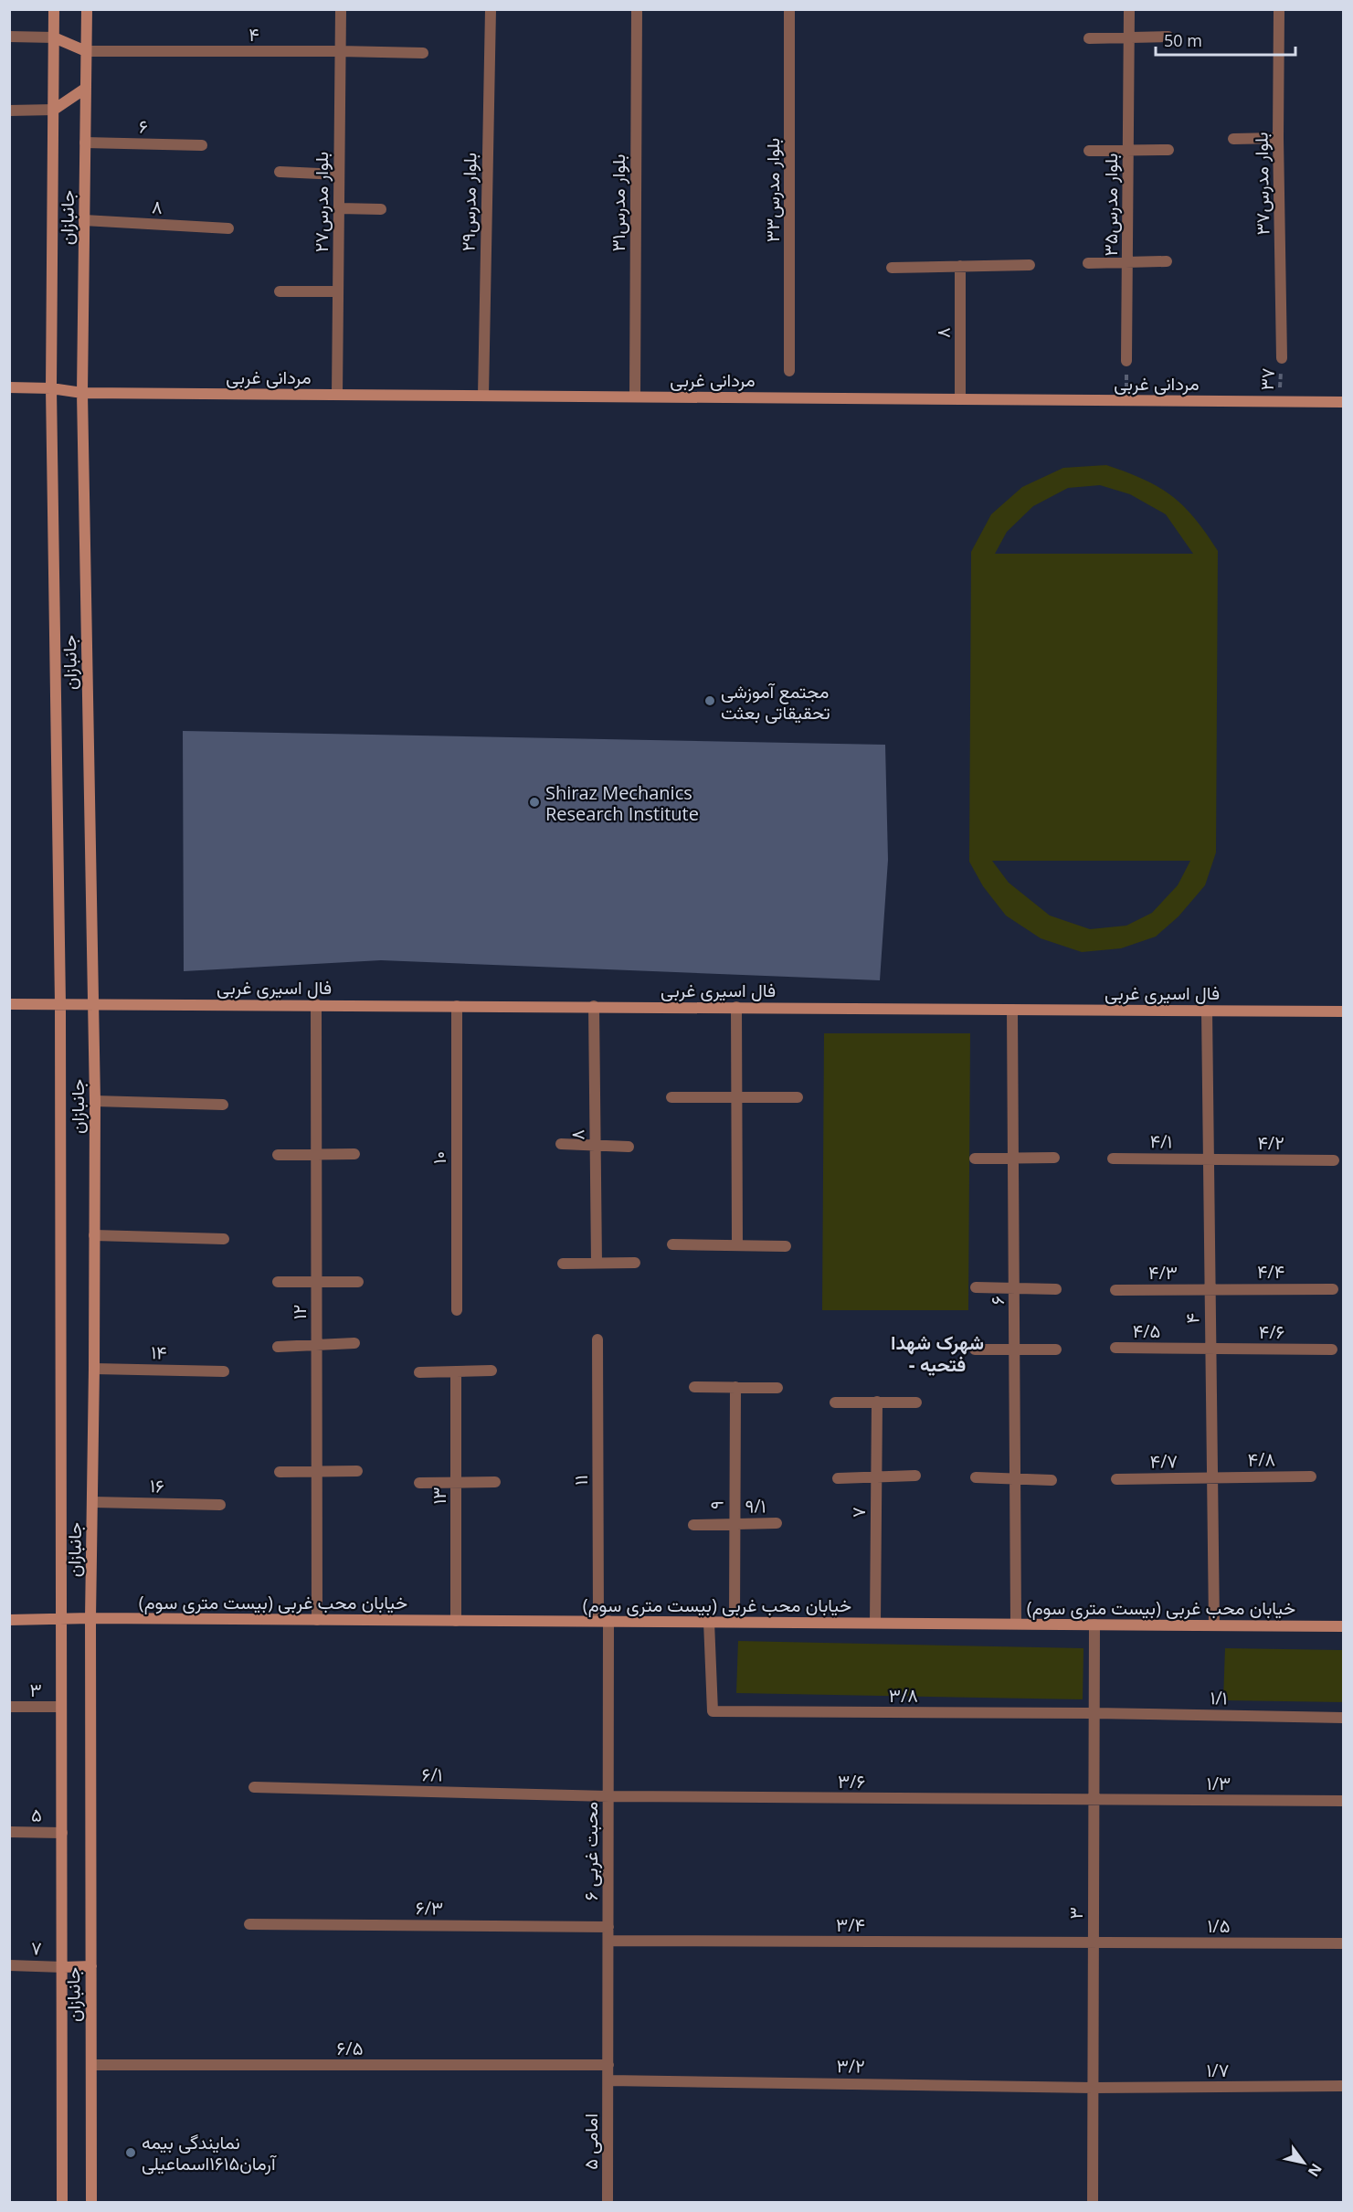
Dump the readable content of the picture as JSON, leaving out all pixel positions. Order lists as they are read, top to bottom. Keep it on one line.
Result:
{"streets":{"street":["۴","۶","بلوار مدرس۳۷","بلوار مدرس۳۳","بلوار مدرس۲۷","۲۹بلوار مدرس","بلوار مدرس۳۱","بلوار مدرس۳۵","۸","جانبازان","مردانی غربی","فال اسیری غربی","۴/۱","۴/۲","۱۰","۴/۴","۴/۳","۱۲","۴/۵","۴/۶","۱۴","۴/۸","۴/۷","۱۱","۱۶","۱۳","۹","۹/۱","۷","خیابان محب غربی (بیست متری سوم)","۳","۳/۸","۱/۱","۶/۱","۳/۶","۱/۳","۵","محبت غربی ۶","۶/۳","۳/۴","۱/۵","۶/۵","۳/۲","۱/۷","امامی ۵"],"path":["۳۷"]},"crossings":[["۴","بلوار مدرس۲۷"],["۴","جانبازان"],["۴","فال اسیری غربی"],["۴","۴/۱"],["۴","۴/۲"],["۴","۴/۴"],["۴","۴/۳"],["۴","۴/۵"],["۴","۴/۶"],["۴","۴/۸"],["۴","۴/۷"],["۴","خیابان محب غربی (بیست متری سوم)"],["۶","جانبازان"],["۶","فال اسیری غربی"],["۶","خیابان محب غربی (بیست متری سوم)"],["بلوار مدرس۳۷","۳۷"],["بلوار مدرس۲۷","مردانی غربی"],["۲۹بلوار مدرس","مردانی غربی"],["بلوار مدرس۳۱","مردانی غربی"],["۸","جانبازان"],["۸","مردانی غربی"],["۸","فال اسیری غربی"],["جانبازان","مردانی غربی"],["جانبازان","فال اسیری غربی"],["جانبازان","۱۴"],["جانبازان","۱۶"],["جانبازان","۷"],["جانبازان","خیابان محب غربی (بیست متری سوم)"],["جانبازان","۳"],["جانبازان","۵"],["جانبازان","۶/۵"],["مردانی غربی","۳۷"],["فال اسیری غربی","۱۰"],["فال اسیری غربی","۱۲"],["۴/۱","۴/۲"],["۴/۴","۴/۳"],["۱۲","خیابان محب غربی (بیست متری سوم)"],["۴/۵","۴/۶"],["۴/۸","۴/۷"],["۱۱","خیابان محب غربی (بیست متری سوم)"],["۱۱","محبت غربی ۶"],["۱۳","خیابان محب غربی (بیست متری سوم)"],["۹","۹/۱"],["۹","خیابان محب غربی (بیست متری سوم)"],["۷","خیابان محب غربی (بیست متری سوم)"],["خیابان محب غربی (بیست متری سوم)","۳"],["خیابان محب غربی (بیست متری سوم)","۳/۸"],["خیابان محب غربی (بیست متری سوم)","محبت غربی ۶"],["۳","۳/۸"],["۳","۱/۱"],["۳","۳/۶"],["۳","۱/۳"],["۳","۳/۴"],["۳","۱/۵"],["۳","۳/۲"],["۳","۱/۷"],["۳/۸","۱/۱"],["۶/۱","۳/۶"],["۶/۱","محبت غربی ۶"],["۳/۶","۱/۳"],["۳/۶","محبت غربی ۶"],["محبت غربی ۶","۶/۳"],["محبت غربی ۶","۳/۴"],["محبت غربی ۶","۶/۵"],["محبت غربی ۶","۳/۲"],["محبت غربی ۶","امامی ۵"],["۳/۴","۱/۵"],["۳/۲","۱/۷"],["۳/۲","امامی ۵"]],"districts":["شهرک شهدا - فتحیه"],"places":["مجتمع آموزشی تحقیقاتی بعثت","Shiraz Mechanics Research Institute","نمایندگی بیمه آرمان۱۶۱۵اسماعیلی"],"scale_bar":"50 m","north":"bottom right"}
